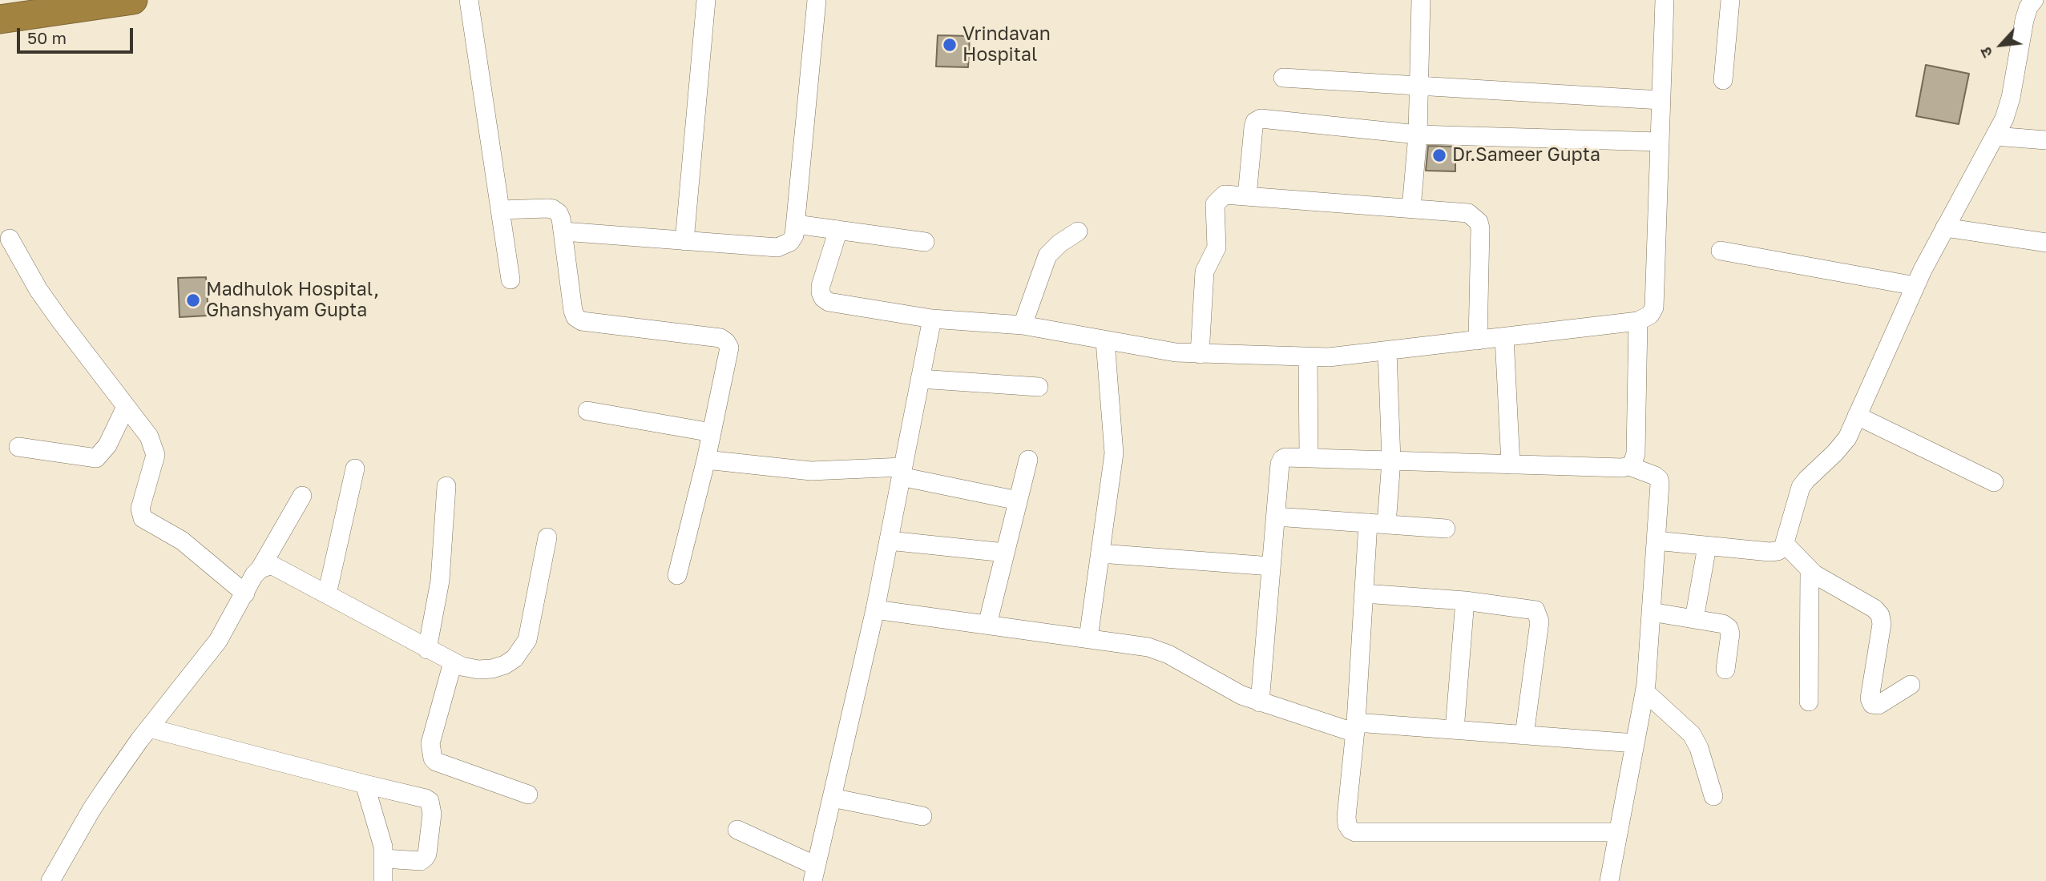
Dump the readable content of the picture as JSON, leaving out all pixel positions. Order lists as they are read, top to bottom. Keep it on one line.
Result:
{"places":["Vrindavan Hospital","Dr.Sameer Gupta","Madhulok Hospital, Ghanshyam Gupta"],"scale_bar":"50 m","north":"bottom left"}
